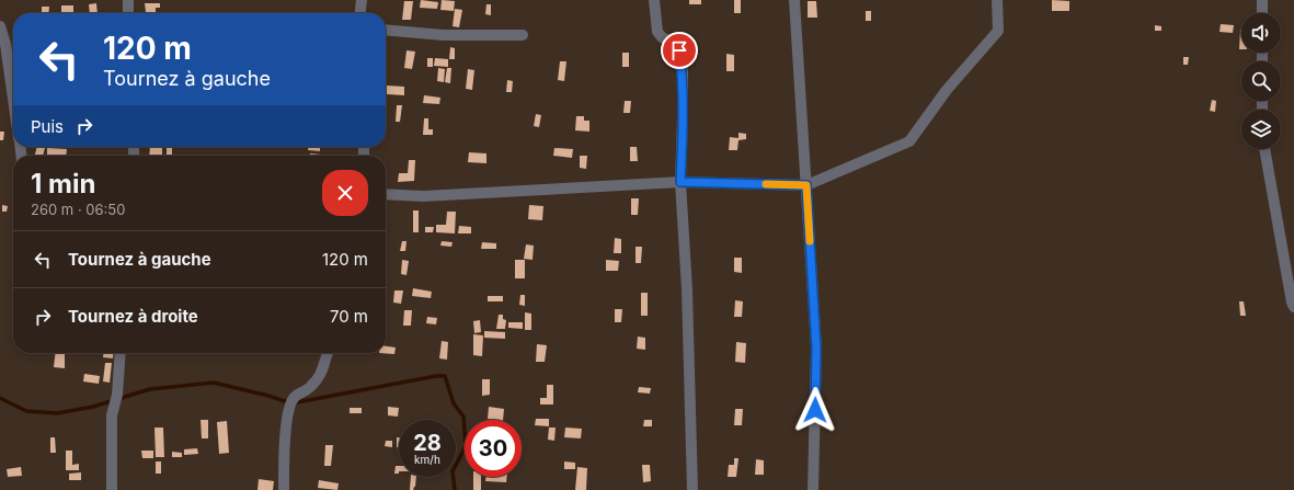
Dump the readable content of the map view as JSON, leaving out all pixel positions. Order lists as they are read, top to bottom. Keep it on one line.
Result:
{"page":{"turn":["120 m","Tournez à gauche"],"then":"Puis","heading":["1 min","260 m · 06:50"],"list":[{"name":"Tournez à gauche","value":"120 m"},{"name":"Tournez à droite","value":"70 m"}],"speed":"28 km/h","limit":"30"}}
